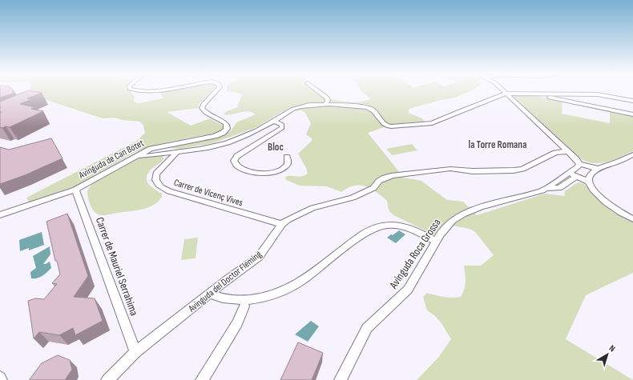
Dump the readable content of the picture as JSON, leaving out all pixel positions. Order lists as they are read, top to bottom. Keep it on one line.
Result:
{"streets":{"street":["Avinguda de Can Botet","Carrer de Vicenç Vives","Avinguda Roca Grossa","Carrer de Mauriel Serrahima","Avinguda del Doctor Fleming"]},"crossings":[["Avinguda de Can Botet","Carrer de Mauriel Serrahima"],["Carrer de Vicenç Vives","Avinguda del Doctor Fleming"],["Carrer de Mauriel Serrahima","Avinguda del Doctor Fleming"]],"districts":["la Torre Romana","Bloc"],"north":"top right"}
